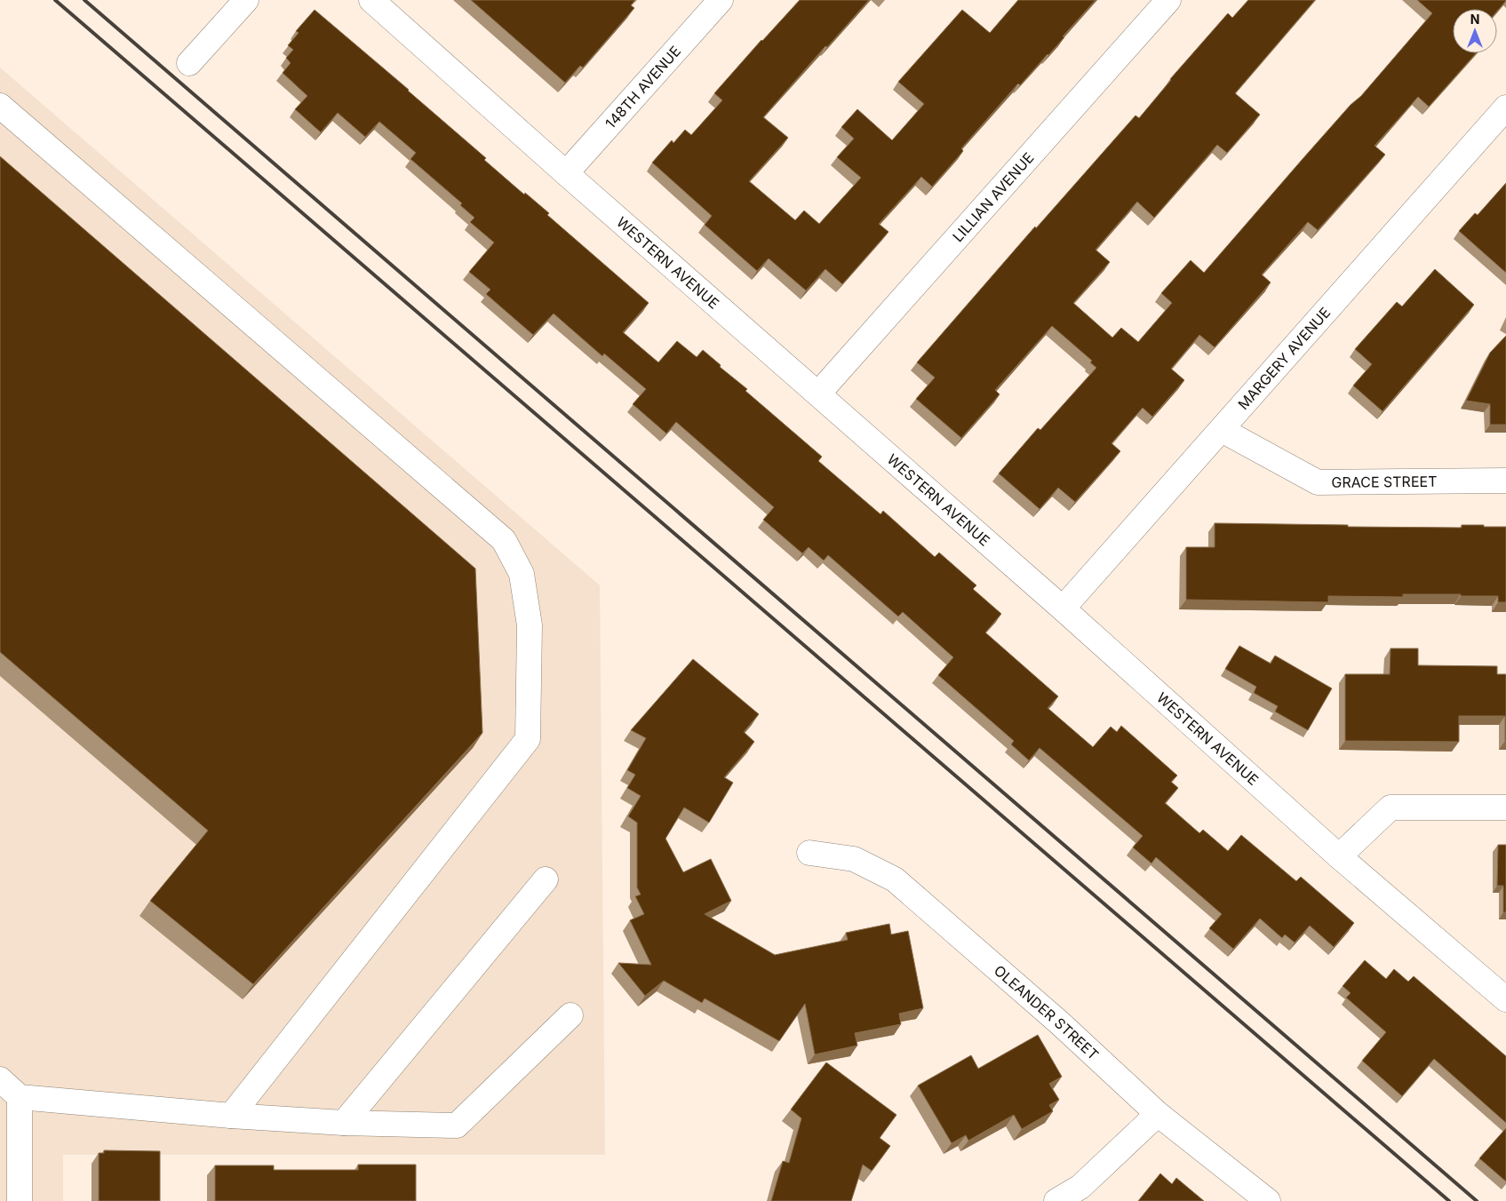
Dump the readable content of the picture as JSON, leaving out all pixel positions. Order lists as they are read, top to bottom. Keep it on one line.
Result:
{"streets":{"street":["148TH AVENUE","LILLIAN AVENUE","WESTERN AVENUE","MARGERY AVENUE","GRACE STREET","OLEANDER STREET"]},"crossings":[["148TH AVENUE","WESTERN AVENUE"],["LILLIAN AVENUE","WESTERN AVENUE"],["WESTERN AVENUE","MARGERY AVENUE"],["MARGERY AVENUE","GRACE STREET"]],"north":"top"}
